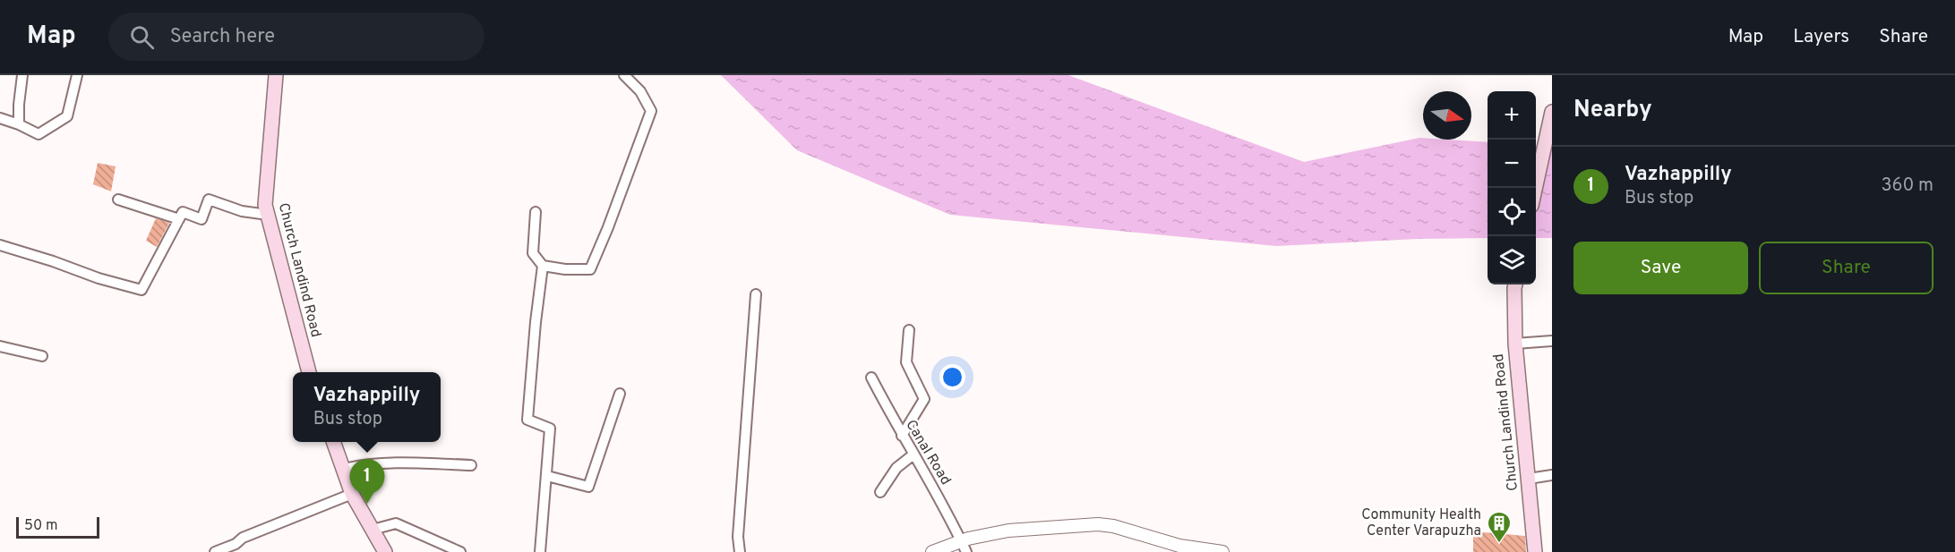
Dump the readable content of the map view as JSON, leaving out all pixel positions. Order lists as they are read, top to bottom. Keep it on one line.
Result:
{"streets":{"main road":["Church Landind Road"],"street":["Canal Road"]},"places":{"building":["Community Health Center Varapuzha"]},"scale_bar":"50 m","north":"right","page":{"header":"Map","search":"Search here","nav":["Map","Layers","Share"],"heading":"Nearby","map_buttons":["+","−"],"list":[{"mark":"1","name":"Vazhappilly","note":"Bus stop","value":"360 m"}],"buttons":["Save","Share"],"popup":["Vazhappilly","Bus stop"],"pins":"1","scale":"50 m"}}
